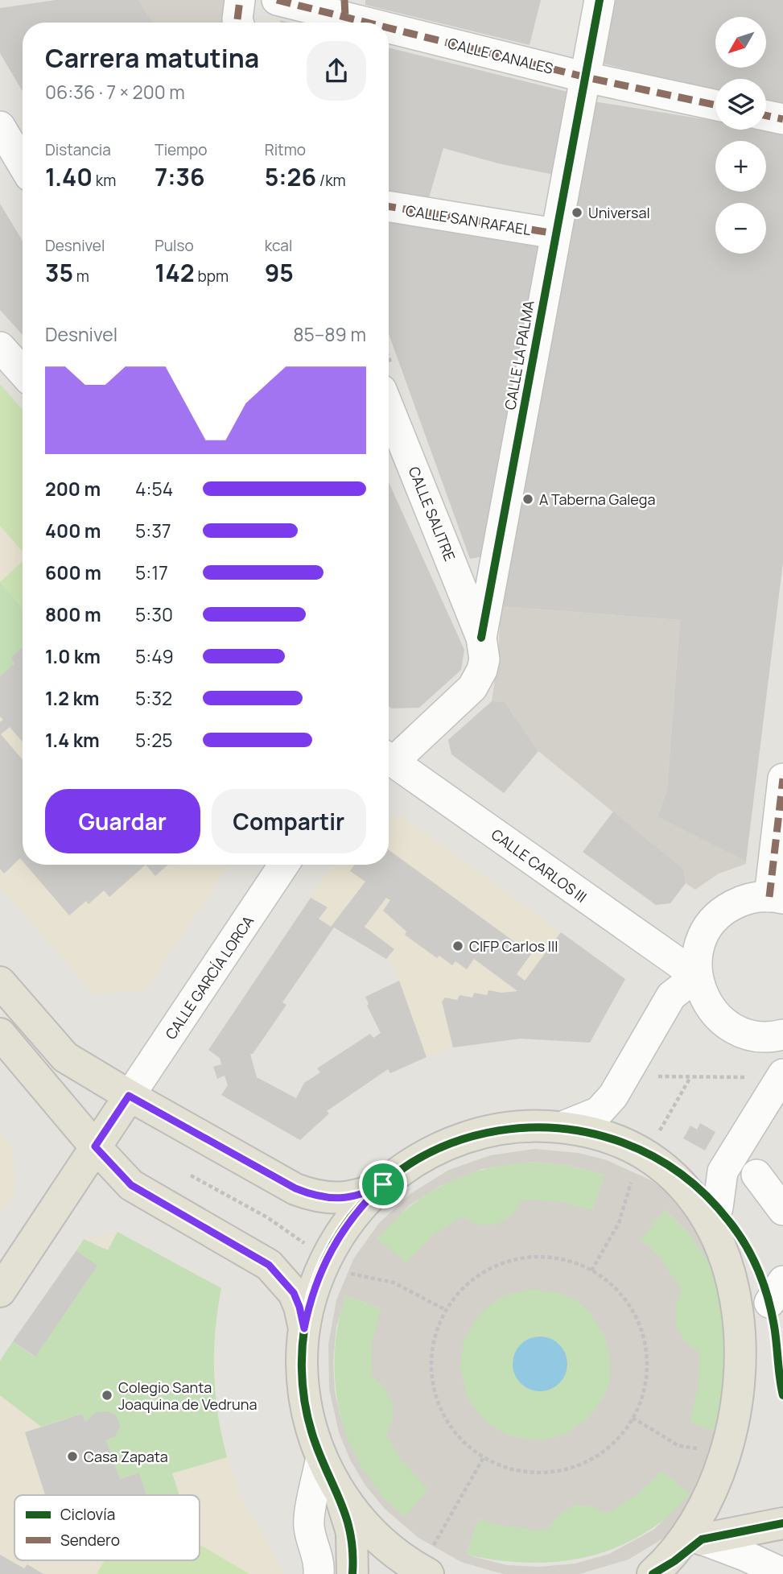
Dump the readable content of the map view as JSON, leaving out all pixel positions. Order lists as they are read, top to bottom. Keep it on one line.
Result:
{"streets":{"street":["CALLE CANALES","CALLE SAN RAFAEL","CALLE LA PALMA","CALLE SALITRE","CALLE CARLOS III","CALLE GARCÍA LORCA"]},"crossings":[["CALLE CANALES","CALLE LA PALMA"],["CALLE SAN RAFAEL","CALLE LA PALMA"],["CALLE LA PALMA","CALLE SALITRE"]],"places":["Universal","A Taberna Galega","CIFP Carlos III","Colegio Santa Joaquina de Vedruna","Casa Zapata"],"legend":["Ciclovía","Sendero"],"north":"bottom left","page":{"map_buttons":["+","−"],"heading":["Carrera matutina","06:36 · 7 × 200 m"],"stats":[["Distancia","1.40 km"],["Tiempo","7:36"],["Ritmo","5:26 /km"],["Desnivel","35 m"],["Pulso","142 bpm"],["kcal","95"]],"chart":["Desnivel","85–89 m"],"list":[{"name":"200 m","note":"4:54"},{"name":"400 m","note":"5:37"},{"name":"600 m","note":"5:17"},{"name":"800 m","note":"5:30"},{"name":"1.0 km","note":"5:49"},{"name":"1.2 km","note":"5:32"},{"name":"1.4 km","note":"5:25"}],"buttons":["Guardar","Compartir"]}}
